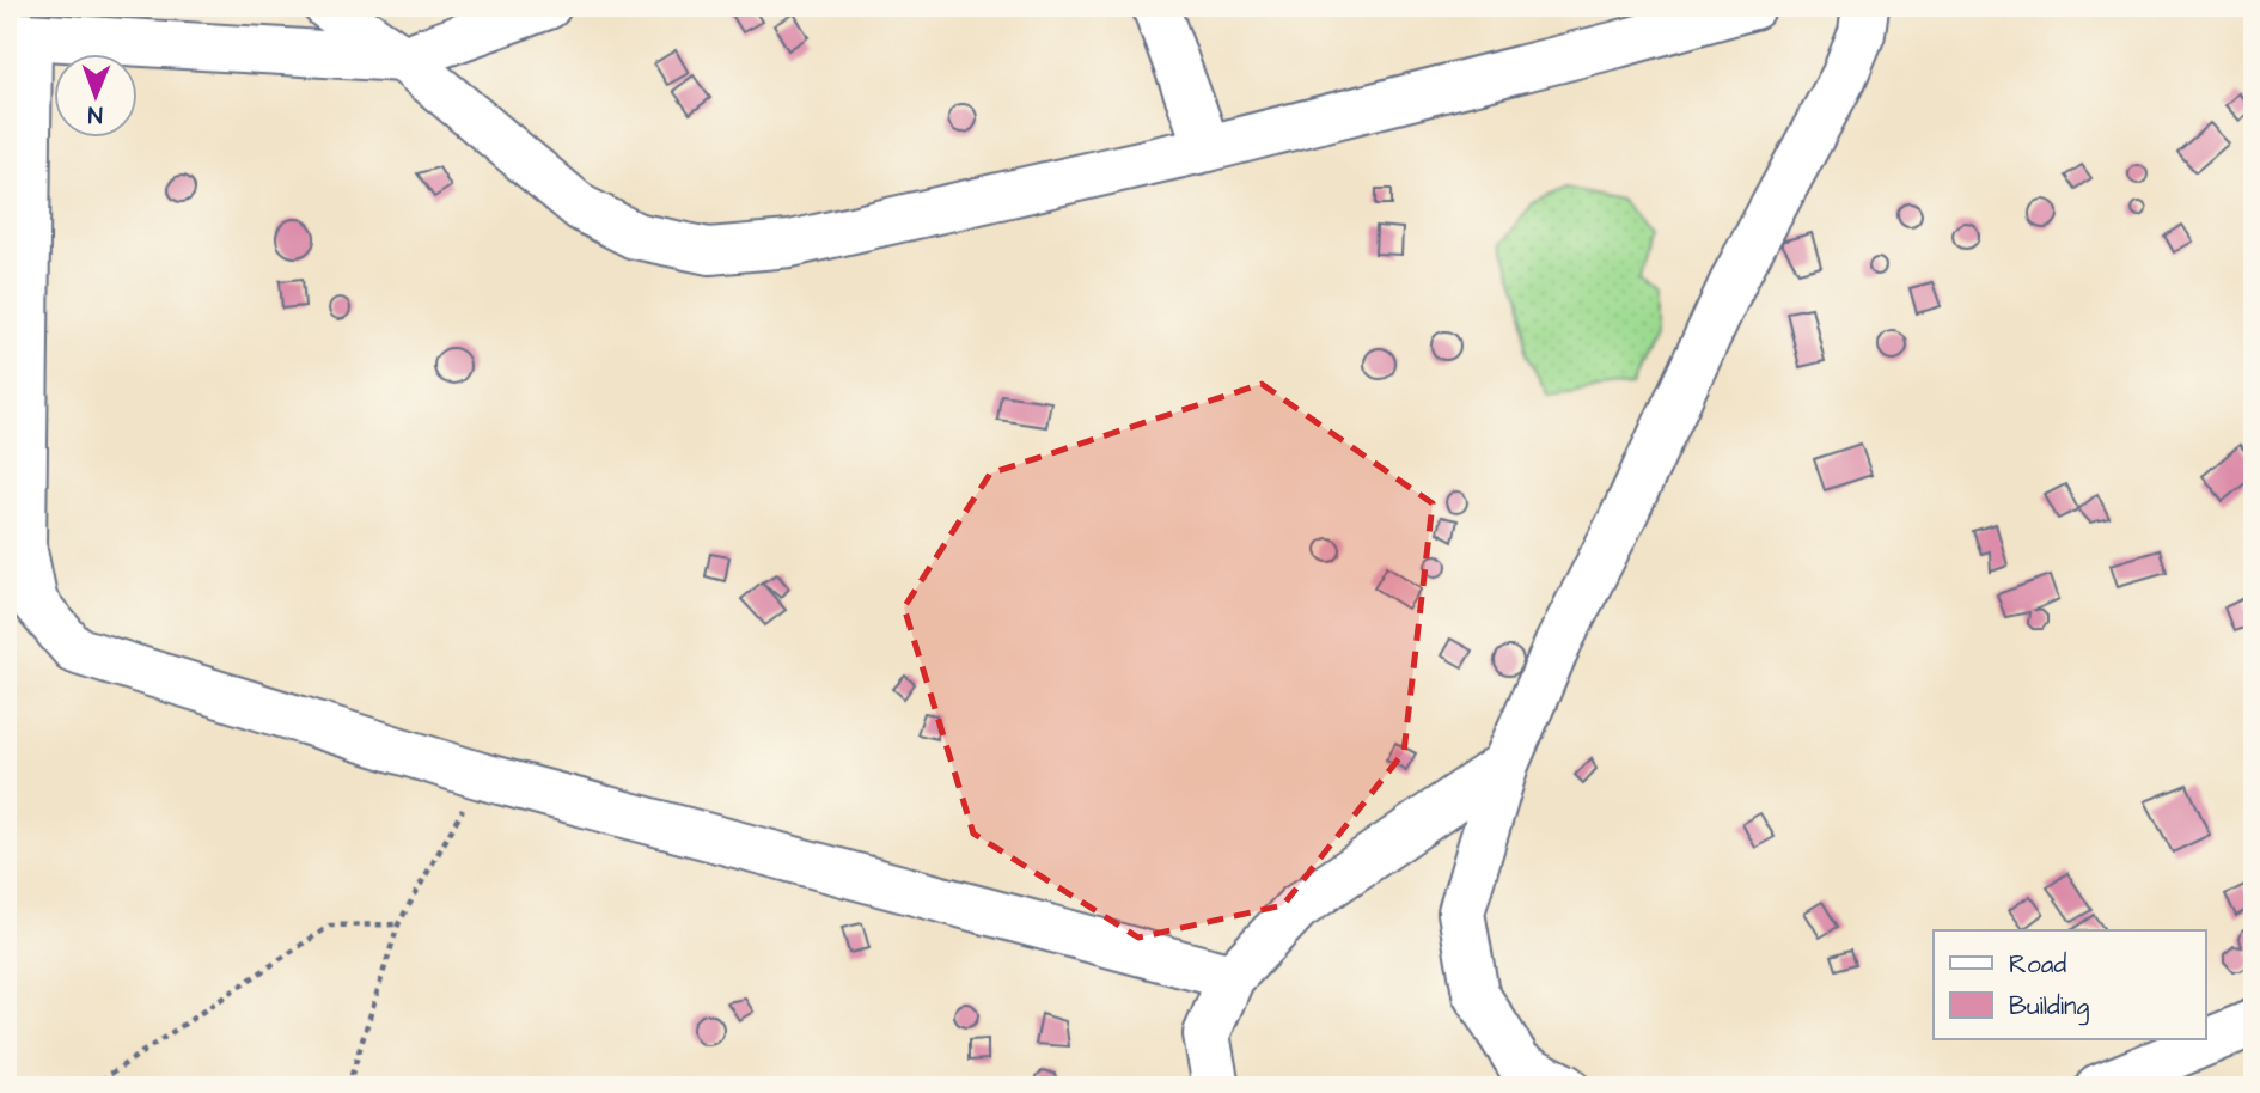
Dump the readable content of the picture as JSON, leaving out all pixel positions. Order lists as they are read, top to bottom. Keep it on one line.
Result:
{"legend":["Road","Building"],"north":"bottom"}
